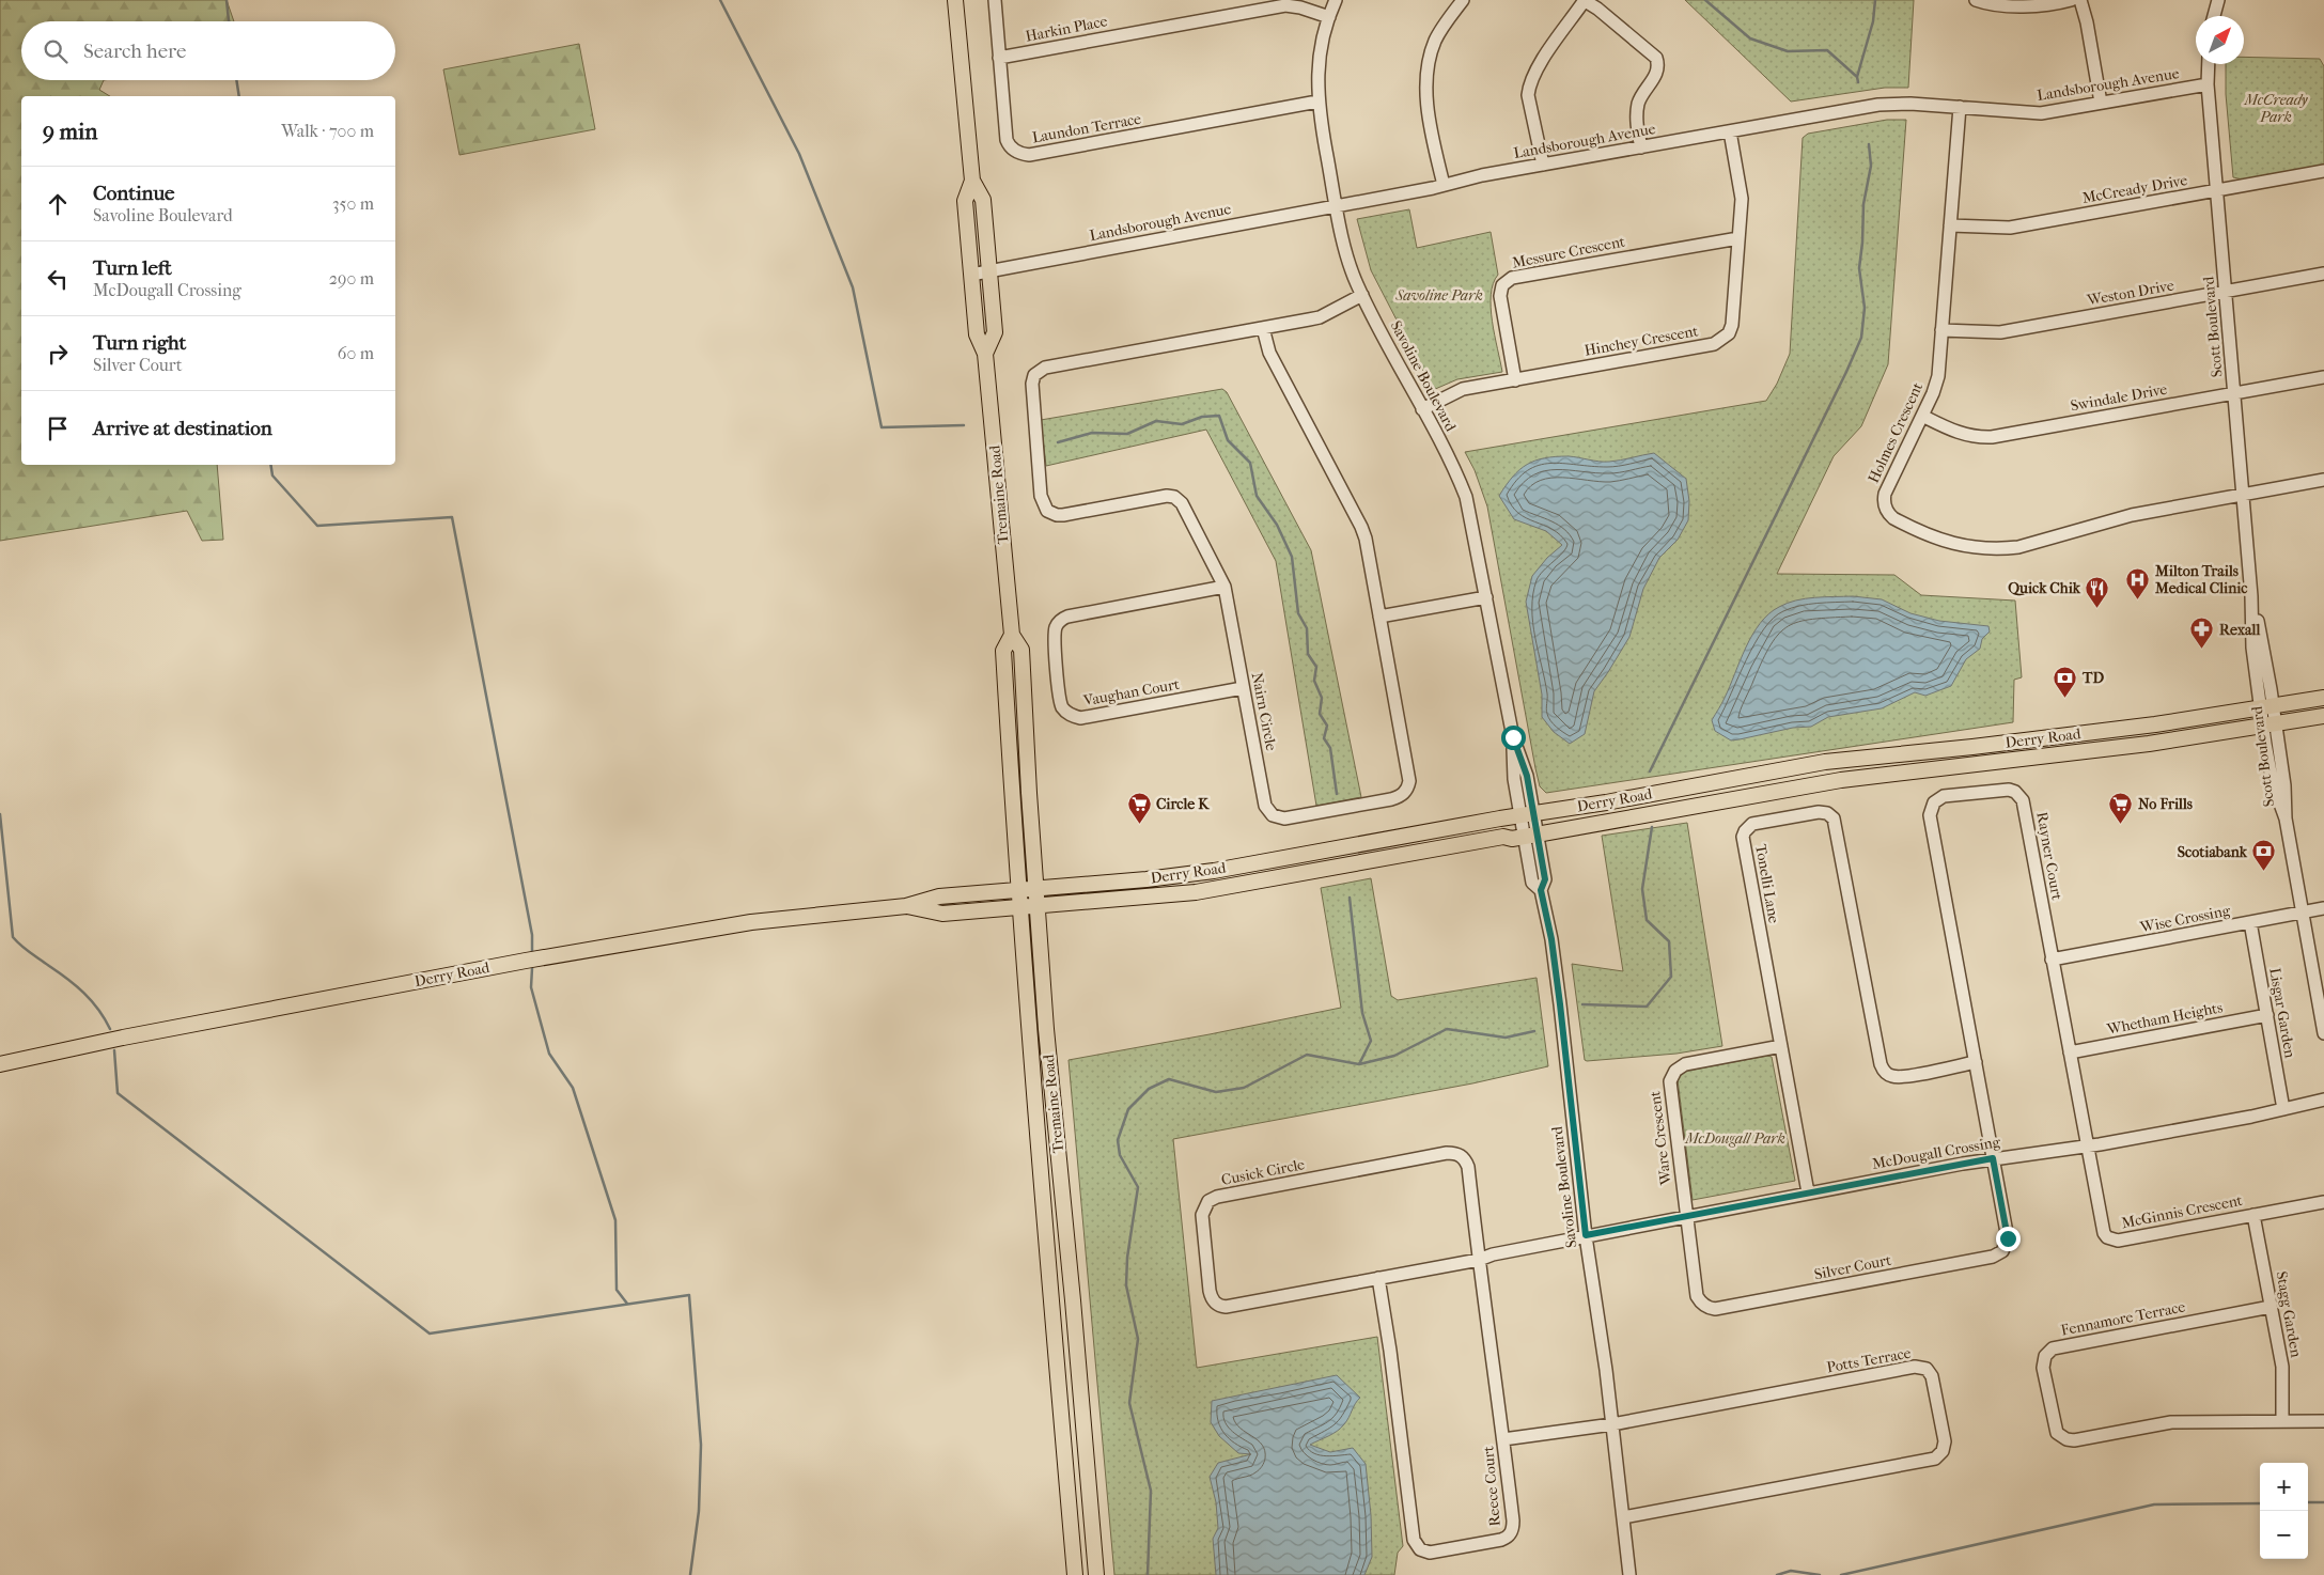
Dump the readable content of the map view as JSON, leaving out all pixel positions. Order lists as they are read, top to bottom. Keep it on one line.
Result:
{"streets":{"main road":["Tremaine Road","Derry Road"],"street":["Harkin Place","Landsborough Avenue","Laundon Terrace","McCready Drive","Messure Crescent","Weston Drive","Scott Boulevard","Hinchey Crescent","Savoline Boulevard","Swindale Drive","Holmes Crescent","Vaughan Court","Nairn Circle","Rayner Court","Tonelli Lane","Wise Crossing","Lisgar Garden","Whetham Heights","Ware Crescent","McDougall Crossing","Cusick Circle","McGinnis Crescent","Silver Court","Stagg Garden","Fennamore Terrace","Potts Terrace","Reece Court"]},"crossings":[["Harkin Place","Laundon Terrace"],["Harkin Place","Savoline Boulevard"],["Landsborough Avenue","Scott Boulevard"],["Landsborough Avenue","Hinchey Crescent"],["Landsborough Avenue","Savoline Boulevard"],["Landsborough Avenue","Holmes Crescent"],["Landsborough Avenue","Tremaine Road"],["Laundon Terrace","Savoline Boulevard"],["McCready Drive","Scott Boulevard"],["McCready Drive","Holmes Crescent"],["Messure Crescent","Hinchey Crescent"],["Weston Drive","Scott Boulevard"],["Weston Drive","Holmes Crescent"],["Scott Boulevard","Swindale Drive"],["Scott Boulevard","Holmes Crescent"],["Scott Boulevard","Derry Road"],["Scott Boulevard","Wise Crossing"],["Hinchey Crescent","Savoline Boulevard"],["Savoline Boulevard","Nairn Circle"],["Savoline Boulevard","Derry Road"],["Savoline Boulevard","McDougall Crossing"],["Savoline Boulevard","Cusick Circle"],["Savoline Boulevard","Potts Terrace"],["Swindale Drive","Holmes Crescent"],["Tremaine Road","Derry Road"],["Vaughan Court","Nairn Circle"],["Rayner Court","Tonelli Lane"],["Rayner Court","Wise Crossing"],["Rayner Court","Whetham Heights"],["Rayner Court","McDougall Crossing"],["Rayner Court","McGinnis Crescent"],["Rayner Court","Silver Court"],["Tonelli Lane","Ware Crescent"],["Tonelli Lane","McDougall Crossing"],["Wise Crossing","Lisgar Garden"],["Lisgar Garden","Whetham Heights"],["Lisgar Garden","McDougall Crossing"],["Ware Crescent","McDougall Crossing"],["Ware Crescent","Silver Court"],["McDougall Crossing","Cusick Circle"],["McDougall Crossing","McGinnis Crescent"],["McDougall Crossing","Silver Court"],["Cusick Circle","Reece Court"],["McGinnis Crescent","Stagg Garden"],["Stagg Garden","Fennamore Terrace"],["Potts Terrace","Reece Court"]],"parks":["McCready Park","Savoline Park","McDougall Park"],"places":{"hospital":["Milton Trails Medical Clinic"],"restaurant":["Quick Chik"],"pharmacy":["Rexall"],"bank":["TD","Scotiabank"],"supermarket":["Circle K","No Frills"]},"north":"top right","page":{"search":"Search here","heading":["9 min","Walk · 700 m"],"list":[["Continue","Savoline Boulevard","350 m"],["Turn left","McDougall Crossing","290 m"],["Turn right","Silver Court","60 m"],"Arrive at destination"],"map_buttons":["+","−"]}}
